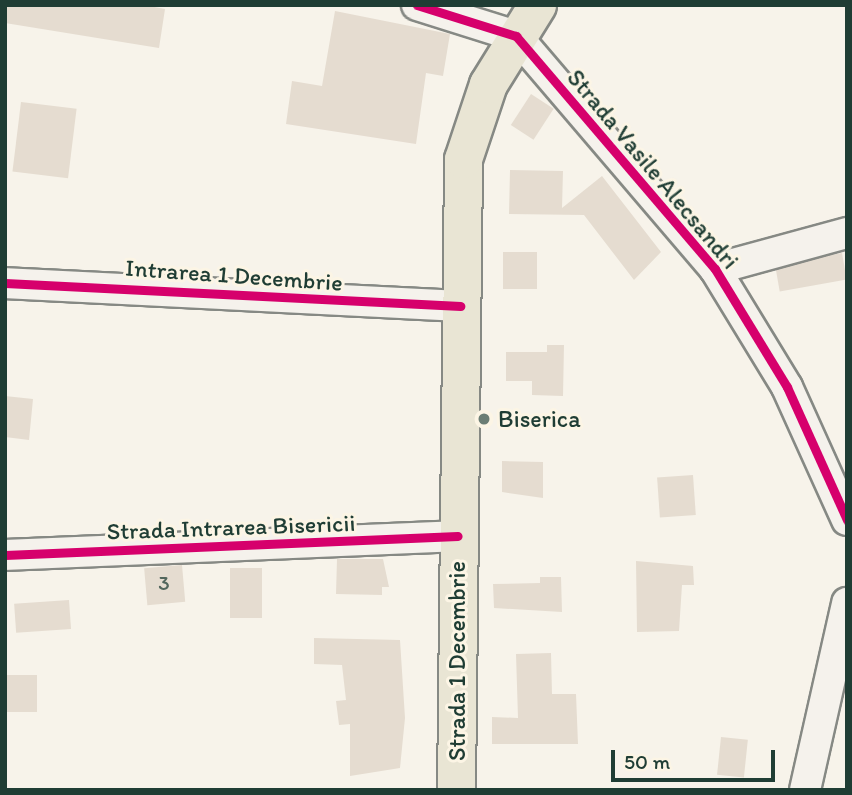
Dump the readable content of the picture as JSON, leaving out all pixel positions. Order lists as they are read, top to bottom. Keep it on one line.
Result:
{"streets":{"main road":["Strada 1 Decembrie"],"street":["Strada Vasile Alecsandri","Intrarea 1 Decembrie","Strada Intrarea Bisericii"]},"crossings":[["Strada Vasile Alecsandri","Strada 1 Decembrie"],["Intrarea 1 Decembrie","Strada 1 Decembrie"],["Strada Intrarea Bisericii","Strada 1 Decembrie"]],"places":["Biserica"],"house_numbers":["3"],"scale_bar":"50 m"}
